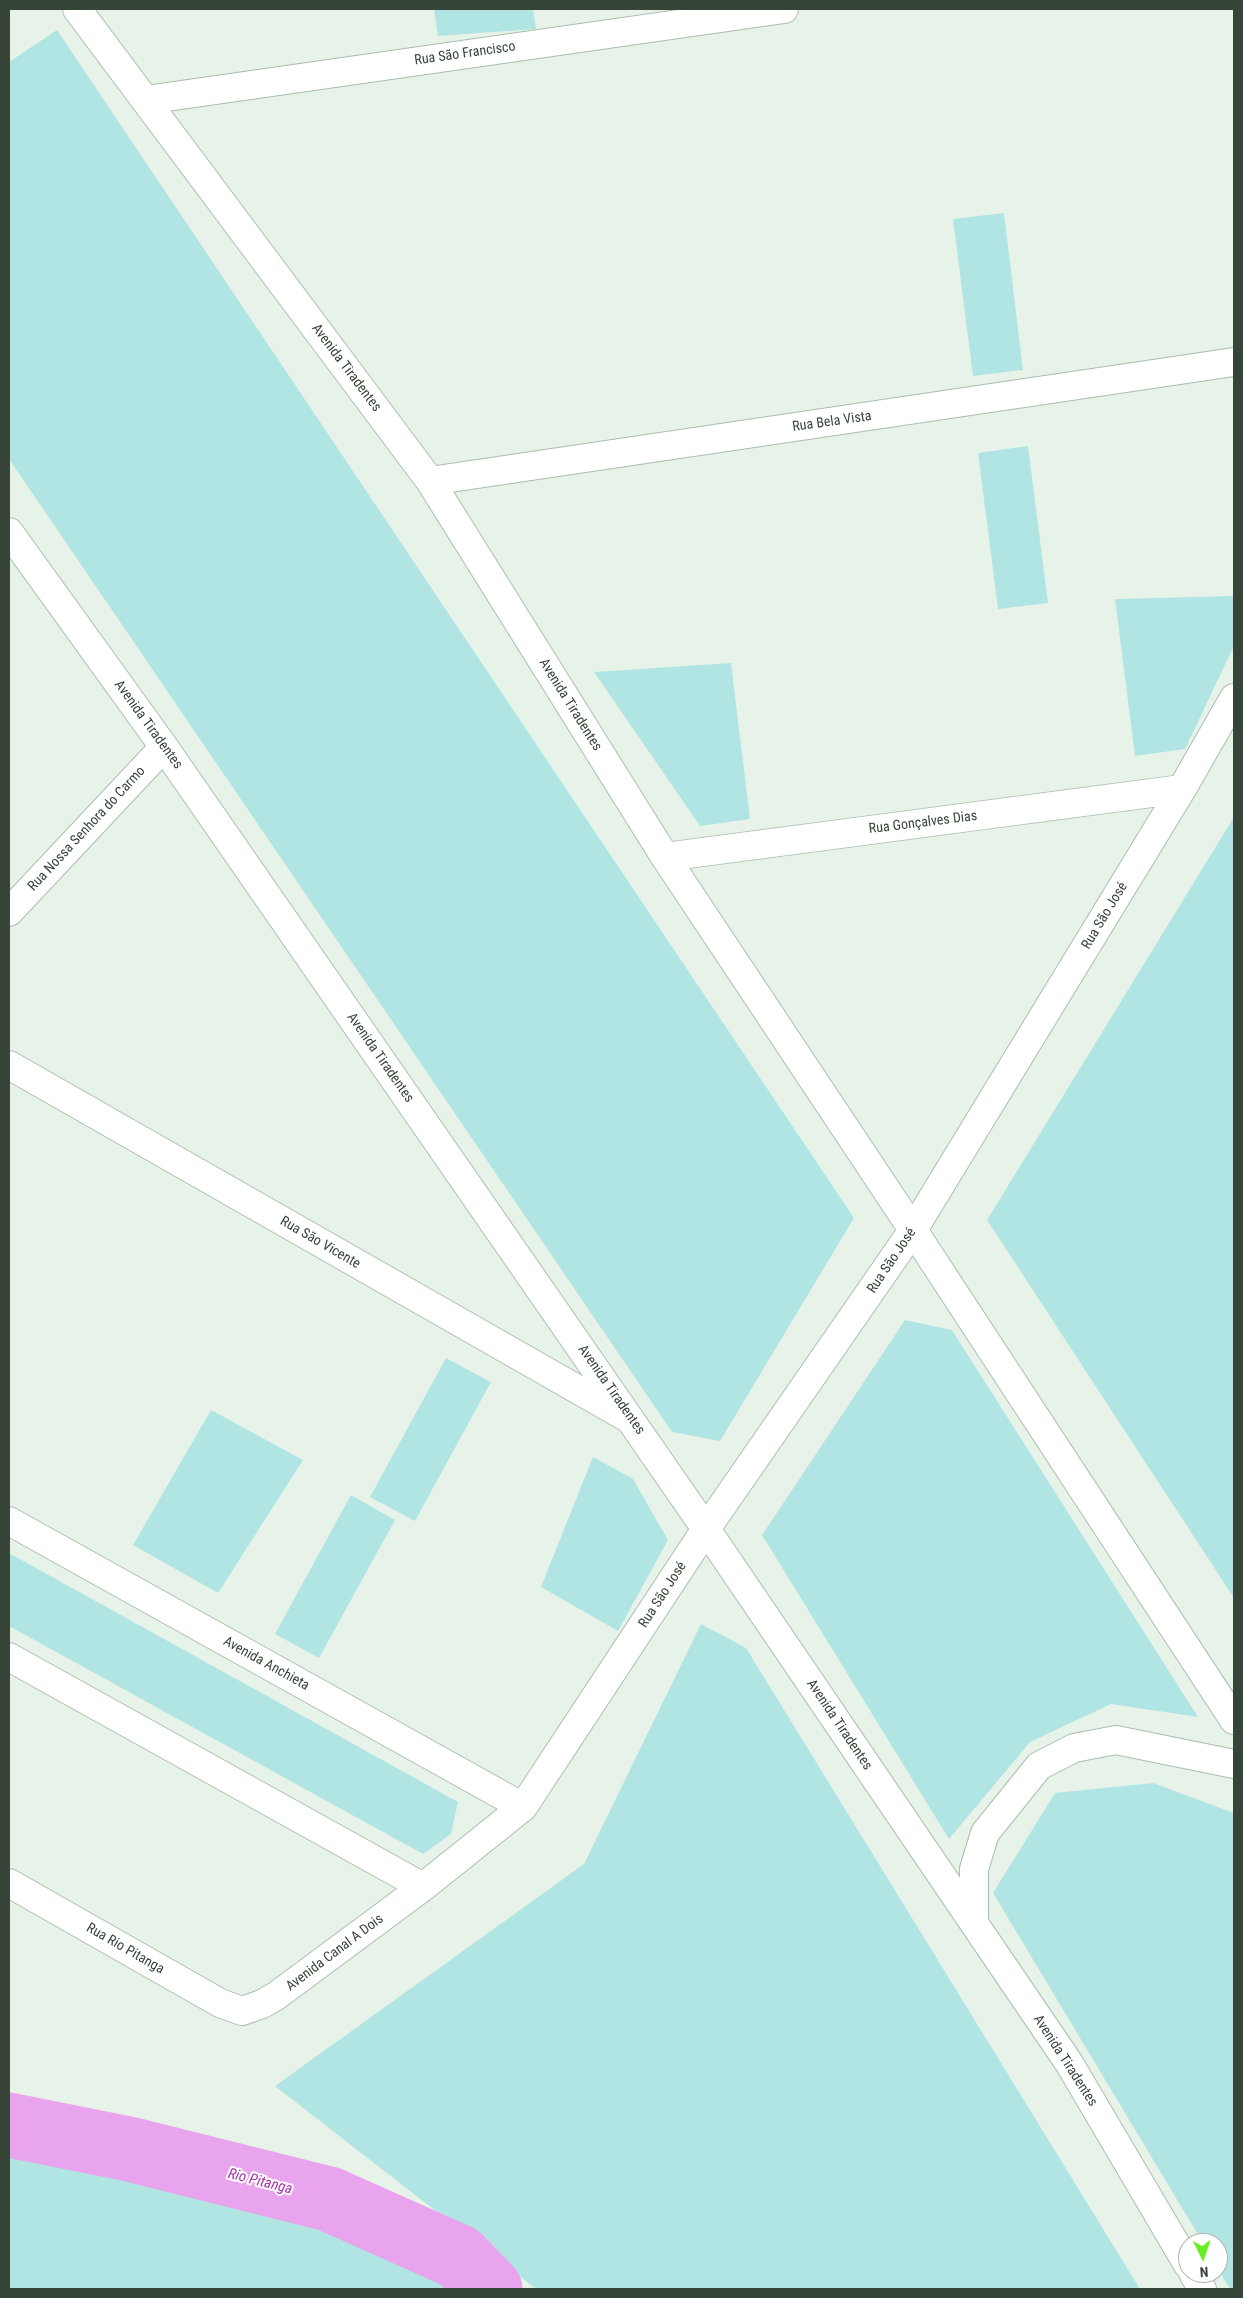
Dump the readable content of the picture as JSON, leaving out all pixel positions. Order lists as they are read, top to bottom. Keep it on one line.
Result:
{"streets":{"street":["Rua São Francisco","Avenida Tiradentes","Rua Bela Vista","Rua Gonçalves Dias","Rua Nossa Senhora do Carmo","Rua São José","Rua São Vicente","Avenida Anchieta","Rua Rio Pitanga","Avenida Canal A Dois"]},"crossings":[["Rua São Francisco","Avenida Tiradentes"],["Avenida Tiradentes","Rua Bela Vista"],["Avenida Tiradentes","Rua Gonçalves Dias"],["Avenida Tiradentes","Rua Nossa Senhora do Carmo"],["Avenida Tiradentes","Rua São José"],["Avenida Tiradentes","Rua São Vicente"],["Rua Gonçalves Dias","Rua São José"],["Rua São José","Avenida Anchieta"],["Rua São José","Avenida Canal A Dois"],["Rua Rio Pitanga","Avenida Canal A Dois"]],"water":["Rio Pitanga"],"north":"bottom"}
